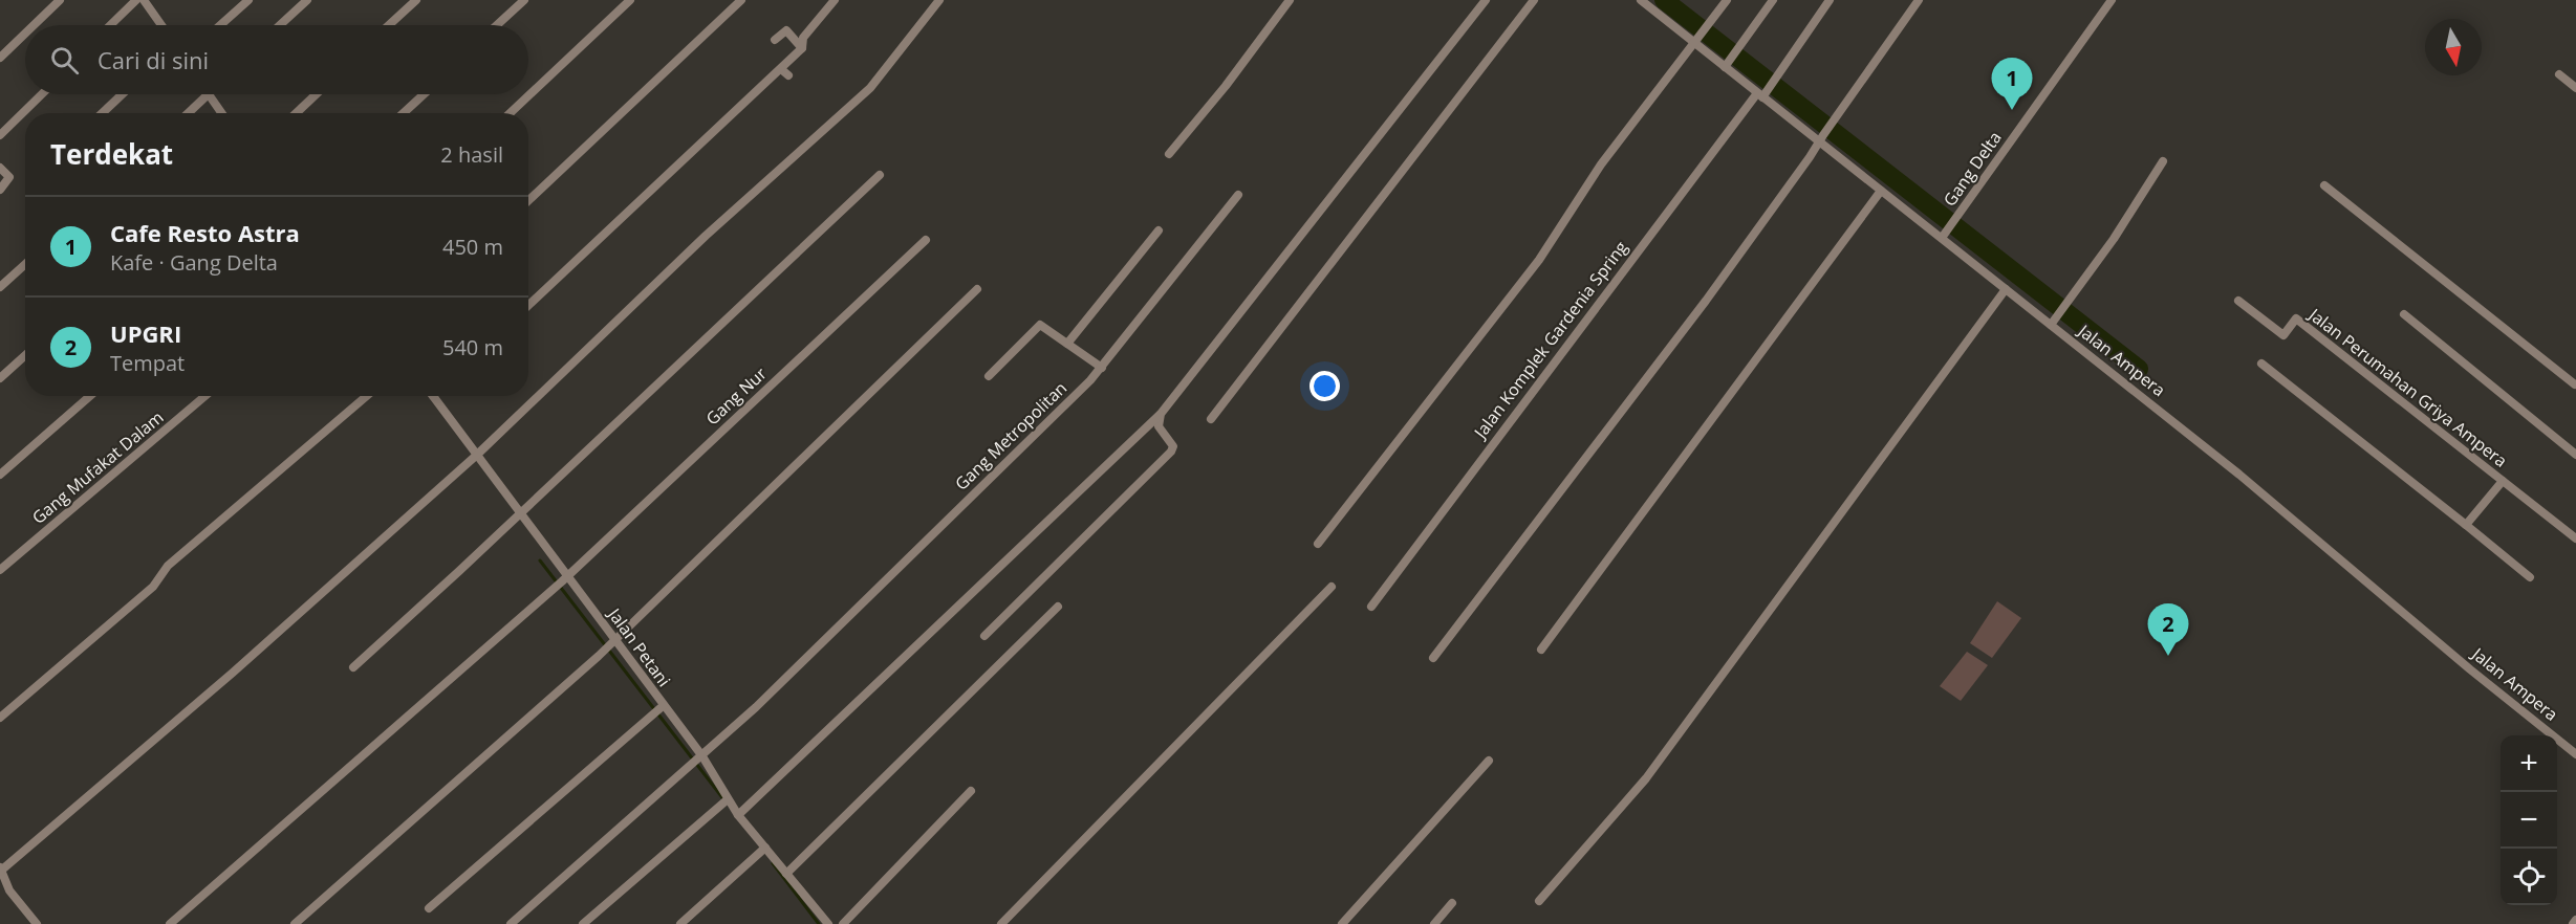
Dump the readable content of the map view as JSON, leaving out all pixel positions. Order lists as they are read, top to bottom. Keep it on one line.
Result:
{"streets":{"street":["Gang Delta","Jalan Komplek Gardenia Spring","Jalan Ampera","Jalan Perumahan Griya Ampera","Gang Nur","Gang Metropolitan","Gang Mufakat Dalam","Jalan Petani"]},"crossings":[["Gang Delta","Jalan Ampera"],["Jalan Komplek Gardenia Spring","Jalan Ampera"],["Gang Nur","Jalan Petani"],["Gang Metropolitan","Jalan Petani"]],"north":"bottom","page":{"search":"Cari di sini","pins":["1","2"],"heading":["Terdekat","2 hasil"],"list":[{"mark":"1","name":"Cafe Resto Astra","note":"Kafe · Gang Delta","value":"450 m"},{"mark":"2","name":"UPGRI","note":"Tempat","value":"540 m"}],"map_buttons":["+","−"]}}
